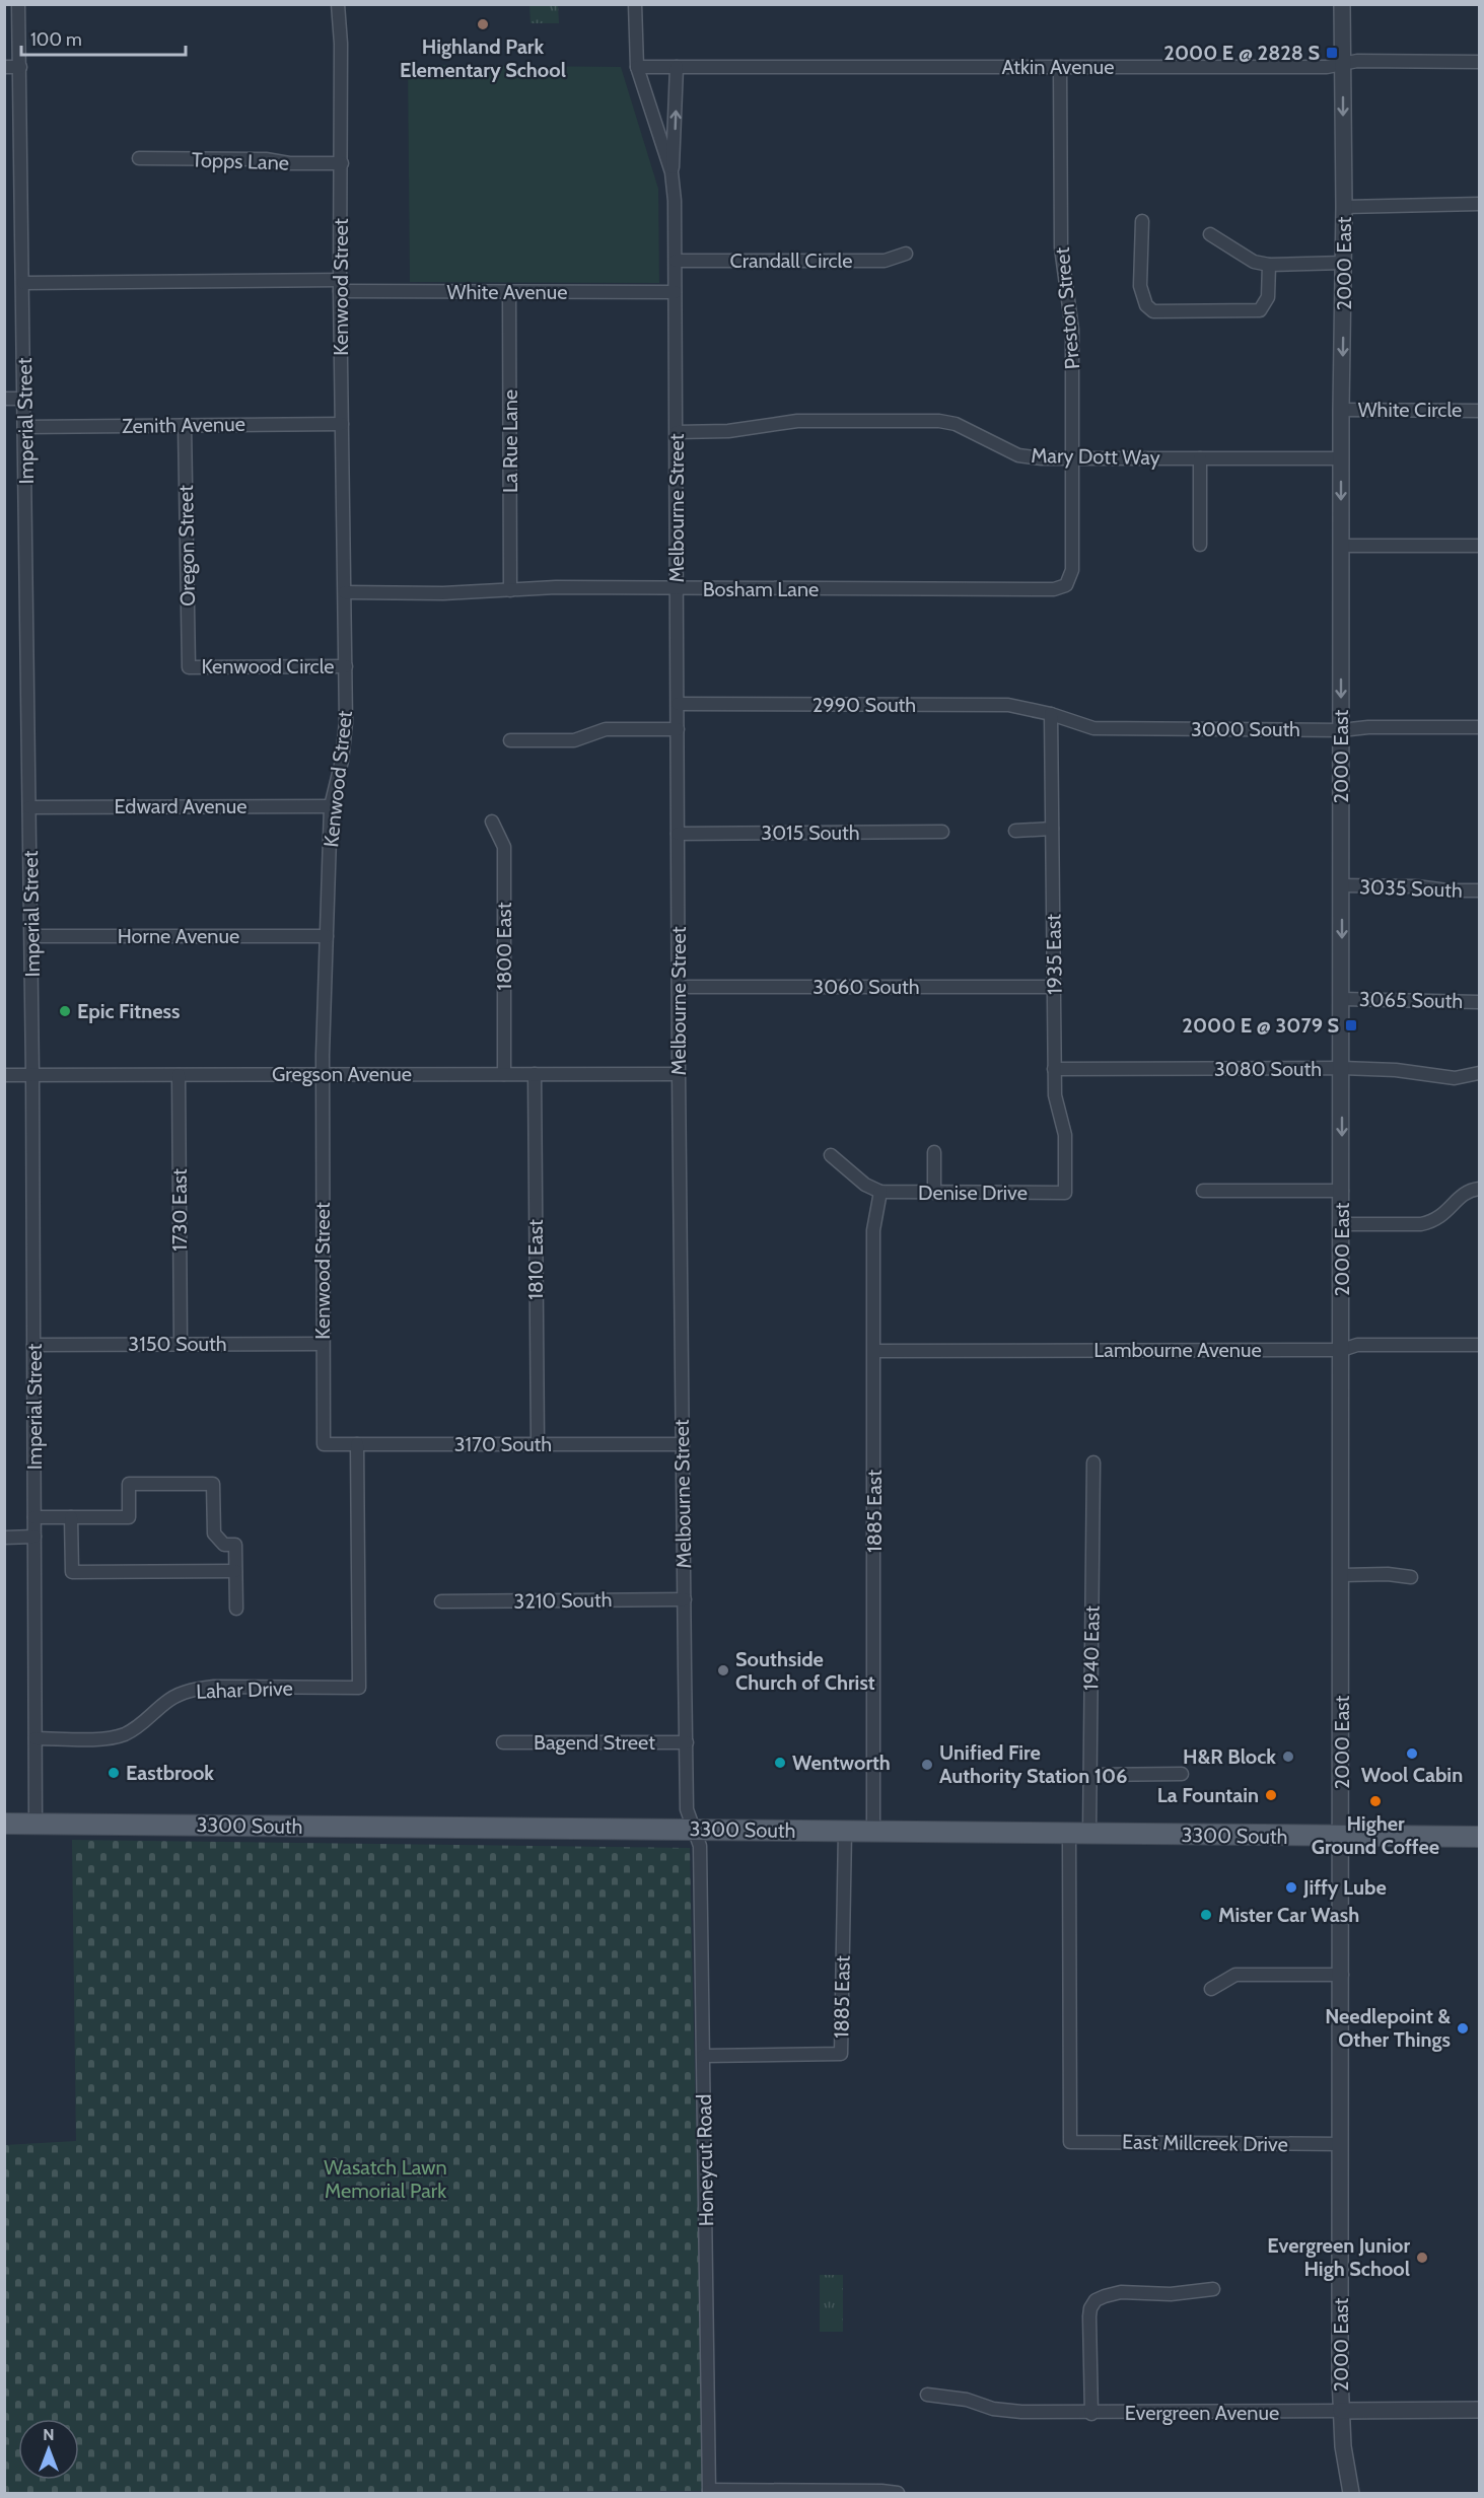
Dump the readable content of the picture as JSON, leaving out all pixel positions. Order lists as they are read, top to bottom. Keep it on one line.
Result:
{"streets":{"main road":["3300 South"],"street":["Atkin Avenue","Topps Lane","Crandall Circle","2000 East","Kenwood Street","White Avenue","Preston Street","White Circle","Imperial Street","Zenith Avenue","La Rue Lane","Mary Dott Way","Melbourne Street","Oregon Street","Bosham Lane","Kenwood Circle","2990 South","3000 South","Edward Avenue","3015 South","3035 South","Horne Avenue","1800 East","1935 East","3060 South","3065 South","3080 South","Gregson Avenue","Denise Drive","1730 East","1810 East","3150 South","Lambourne Avenue","3170 South","1885 East","3210 South","1940 East","Lahar Drive","Bagend Street","East Millcreek Drive","Honeycut Road","Evergreen Avenue"]},"crossings":[["Atkin Avenue","2000 East"],["Atkin Avenue","Preston Street"],["Atkin Avenue","Melbourne Street"],["Topps Lane","Kenwood Street"],["Crandall Circle","Melbourne Street"],["2000 East","White Circle"],["2000 East","Mary Dott Way"],["2000 East","3000 South"],["2000 East","3035 South"],["2000 East","3065 South"],["2000 East","3080 South"],["2000 East","Lambourne Avenue"],["2000 East","3300 South"],["2000 East","East Millcreek Drive"],["2000 East","Evergreen Avenue"],["Kenwood Street","White Avenue"],["Kenwood Street","Zenith Avenue"],["Kenwood Street","Bosham Lane"],["Kenwood Street","Kenwood Circle"],["Kenwood Street","Edward Avenue"],["Kenwood Street","Horne Avenue"],["Kenwood Street","Gregson Avenue"],["Kenwood Street","3150 South"],["Kenwood Street","3170 South"],["White Avenue","Imperial Street"],["White Avenue","La Rue Lane"],["White Avenue","Melbourne Street"],["Preston Street","Mary Dott Way"],["Preston Street","Bosham Lane"],["Imperial Street","Zenith Avenue"],["Imperial Street","Edward Avenue"],["Imperial Street","Horne Avenue"],["Imperial Street","Gregson Avenue"],["Imperial Street","3150 South"],["Imperial Street","Lahar Drive"],["Imperial Street","3300 South"],["Zenith Avenue","Oregon Street"],["La Rue Lane","Bosham Lane"],["Mary Dott Way","Melbourne Street"],["Melbourne Street","Bosham Lane"],["Melbourne Street","2990 South"],["Melbourne Street","3015 South"],["Melbourne Street","3060 South"],["Melbourne Street","Gregson Avenue"],["Melbourne Street","3170 South"],["Melbourne Street","3210 South"],["Melbourne Street","Bagend Street"],["Melbourne Street","3300 South"],["Melbourne Street","Honeycut Road"],["Oregon Street","Kenwood Circle"],["2990 South","3000 South"],["2990 South","1935 East"],["3000 South","1935 East"],["1800 East","Gregson Avenue"],["1935 East","3060 South"],["1935 East","3080 South"],["1935 East","Denise Drive"],["Gregson Avenue","1730 East"],["Gregson Avenue","1810 East"],["Denise Drive","1885 East"],["1730 East","3150 South"],["1810 East","3170 South"],["Lambourne Avenue","1885 East"],["3170 South","Lahar Drive"],["1885 East","3300 South"],["1885 East","Honeycut Road"],["1940 East","3300 South"],["1940 East","East Millcreek Drive"],["3300 South","Honeycut Road"]],"parks":["Wasatch Lawn Memorial Park"],"places":{"other":["Highland Park Elementary School","Epic Fitness","Southside Church of Christ","Wool Cabin","H&R Block","Wentworth","Unified Fire Authority Station 106","Eastbrook","La Fountain","Higher Ground Coffee","Jiffy Lube","Mister Car Wash","Needlepoint & Other Things","Evergreen Junior High School"],"transit":["2000 E @ 2828 S","2000 E @ 3079 S"]},"scale_bar":"100 m","north":"top"}
